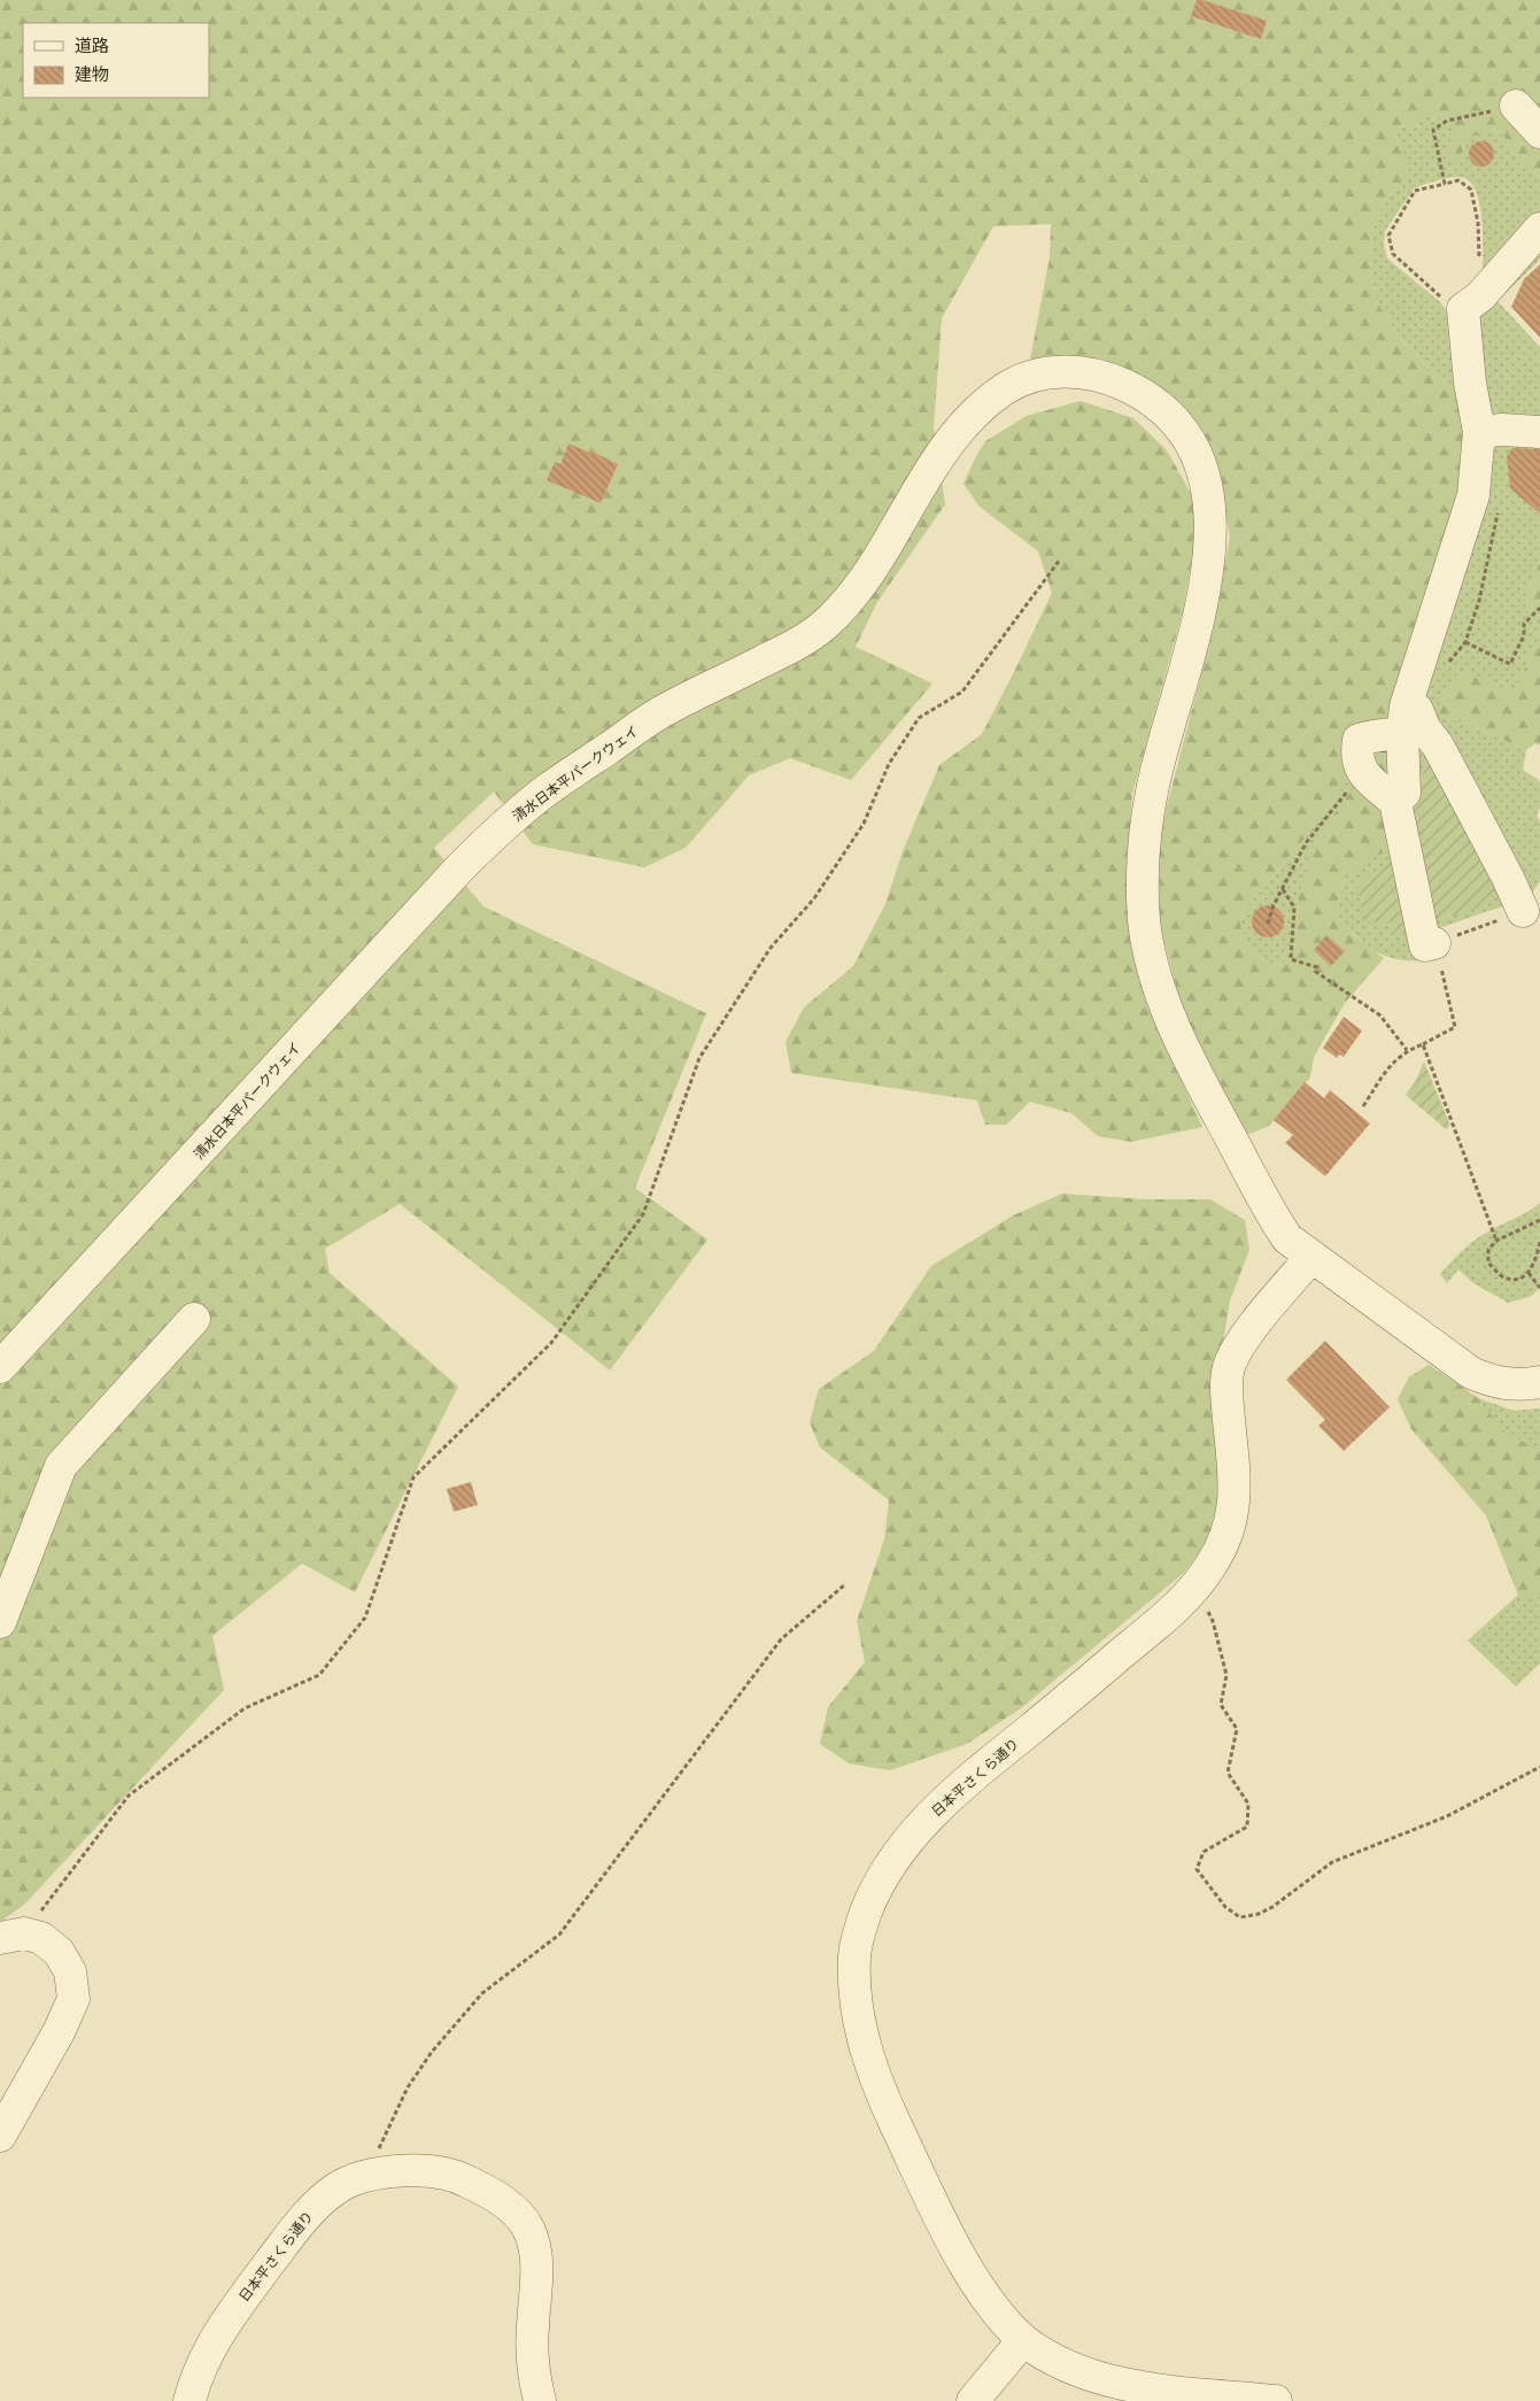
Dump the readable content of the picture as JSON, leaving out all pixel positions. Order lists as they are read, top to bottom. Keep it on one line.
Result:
{"streets":{"street":["清水日本平パークウェイ","日本平さくら通り"]},"crossings":[["清水日本平パークウェイ","日本平さくら通り"]],"legend":["道路","建物"]}
